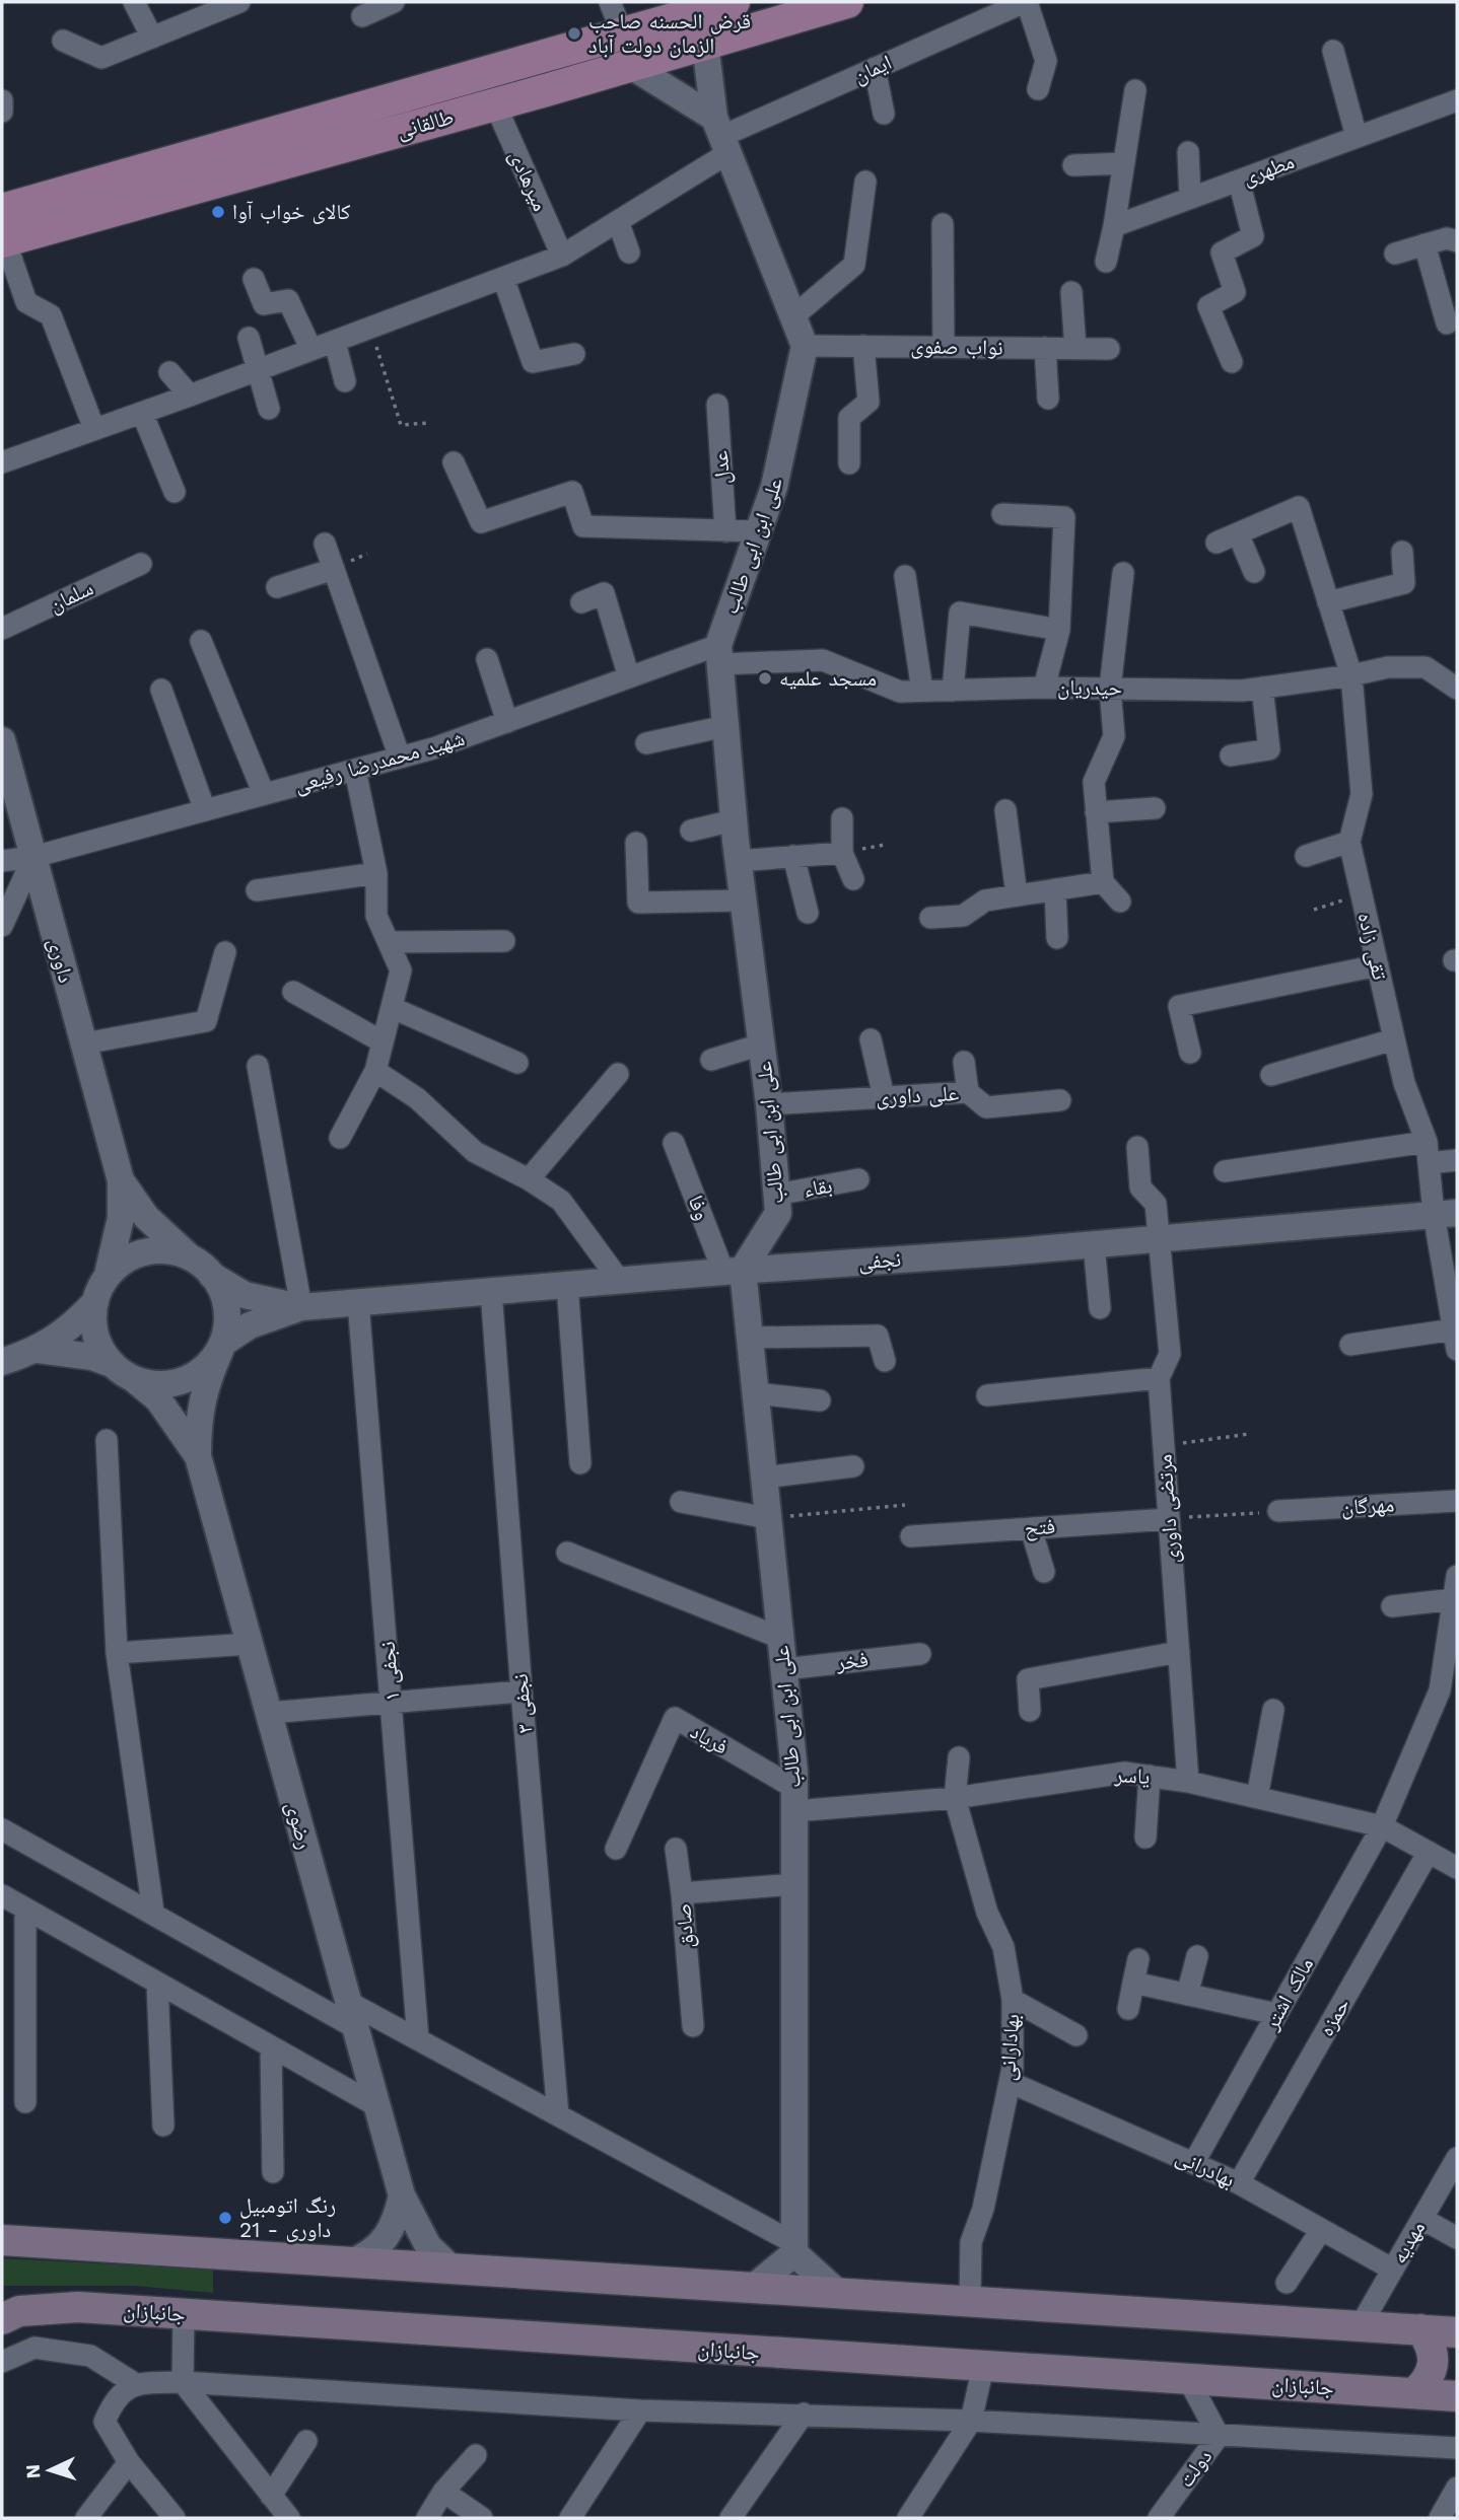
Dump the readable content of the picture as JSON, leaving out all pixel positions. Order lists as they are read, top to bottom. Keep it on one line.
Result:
{"streets":{"main road":["طالقانی","جانبازان"],"street":["ایمان","مطهری","میرهادی","نواب صفوی","عدل","علی ابن ابی طالب","سلمان","حیدریان","شهید محمدرضا رفیعی","تقی زاده","داوری","علی داوری","بقاء","وفا","نجفی","مهرگان","مرتضی داوری","فتح","فخر","نجفی ۱","نجفی ۳","فریاد","یاسر","رضوی","صادق","مالک اشتر","حمزه","بهادارانی","بهادرانی","مهدیه","دولت"]},"crossings":[["ایمان","میرهادی"],["طالقانی","میرهادی"],["نواب صفوی","علی ابن ابی طالب"],["علی ابن ابی طالب","حیدریان"],["علی ابن ابی طالب","شهید محمدرضا رفیعی"],["علی ابن ابی طالب","علی داوری"],["علی ابن ابی طالب","بقاء"],["علی ابن ابی طالب","وفا"],["علی ابن ابی طالب","نجفی"],["علی ابن ابی طالب","فخر"],["علی ابن ابی طالب","فریاد"],["علی ابن ابی طالب","یاسر"],["علی ابن ابی طالب","صادق"],["حیدریان","شهید محمدرضا رفیعی"],["حیدریان","تقی زاده"],["شهید محمدرضا رفیعی","داوری"],["تقی زاده","نجفی"],["وفا","نجفی"],["نجفی","مرتضی داوری"],["نجفی","نجفی ۱"],["نجفی","نجفی ۳"],["مرتضی داوری","فتح"],["مرتضی داوری","یاسر"],["فریاد","یاسر"],["یاسر","مالک اشتر"],["یاسر","حمزه"],["یاسر","بهادارانی"],["مالک اشتر","بهادرانی"],["حمزه","بهادرانی"],["بهادارانی","بهادرانی"],["بهادرانی","مهدیه"],["جانبازان","دولت"]],"places":["قرض الحسنه صاحب الزمان دولت آباد","کالای خواب آوا","مسجد علمیه","رنگ اتومبیل 21 - داوری"],"north":"left"}
